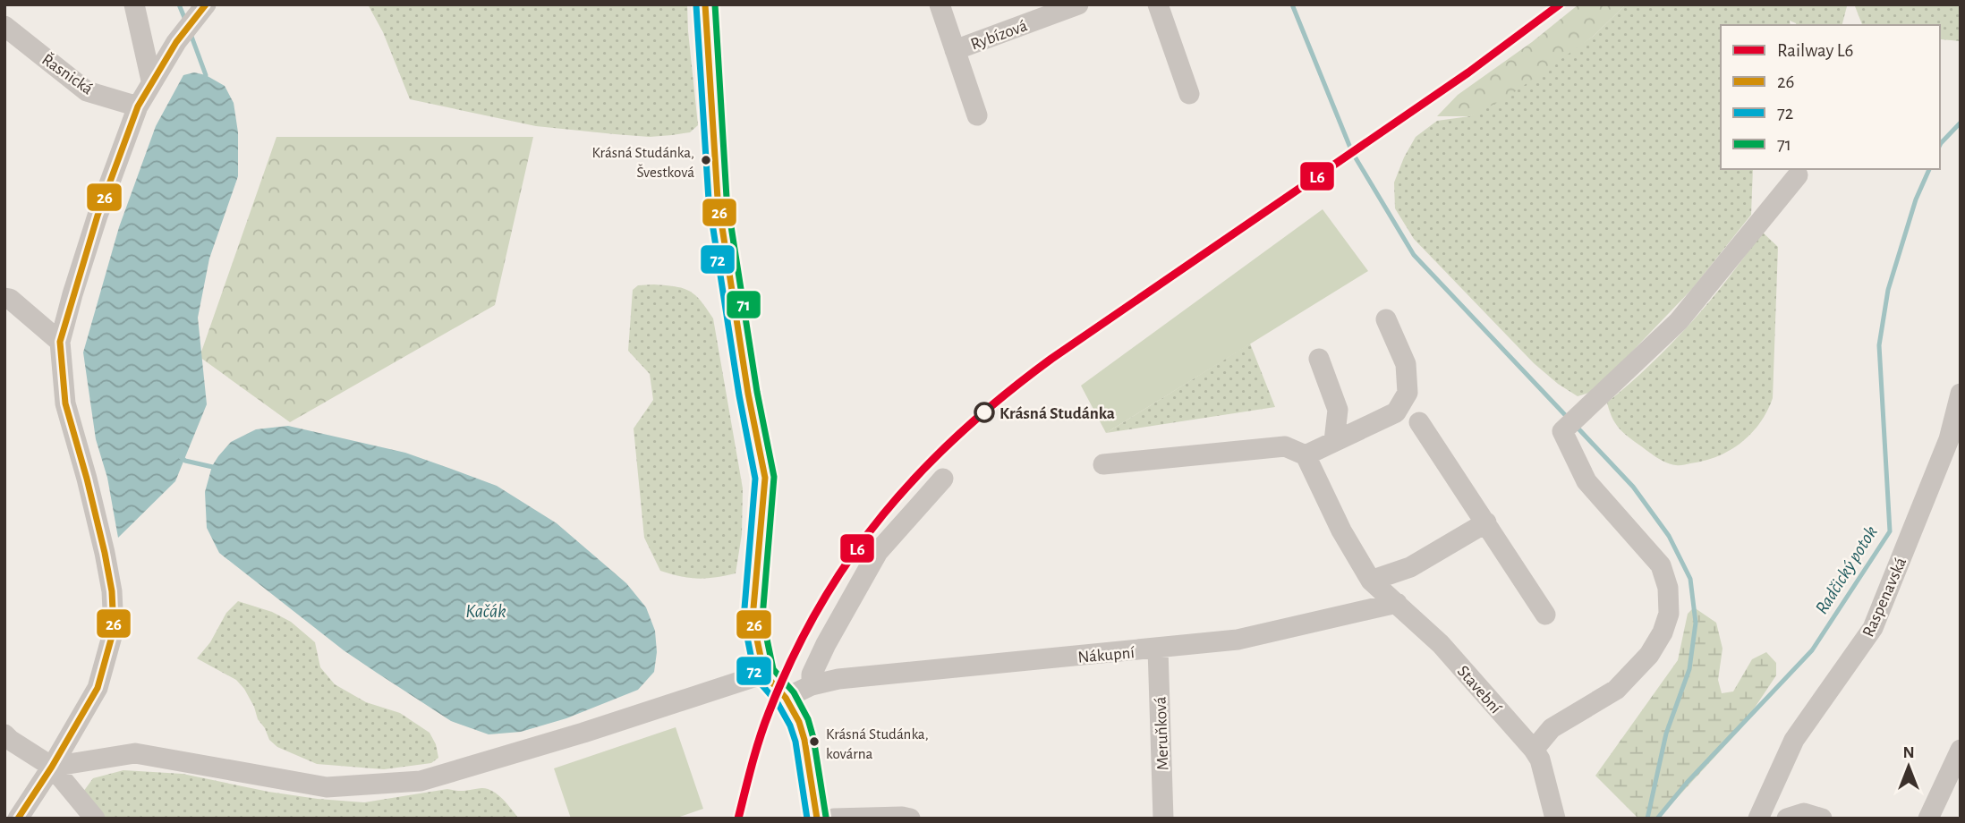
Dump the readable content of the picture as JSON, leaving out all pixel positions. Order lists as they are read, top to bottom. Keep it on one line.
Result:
{"streets":{"street":["Rybízová","Řasnická","Raspenavská","Nákupní","Stavební","Meruňková"]},"crossings":[["Nákupní","Stavební"],["Nákupní","Meruňková"]],"water":["Radčický potok","Kačák"],"places":["Krásná Studánka, Švestková","Krásná Studánka","Krásná Studánka, kovárna"],"lines":["rail line L6","transit line 26","transit line 71","transit line 72"],"legend":["Railway L6","26","72","71"],"north":"top"}
